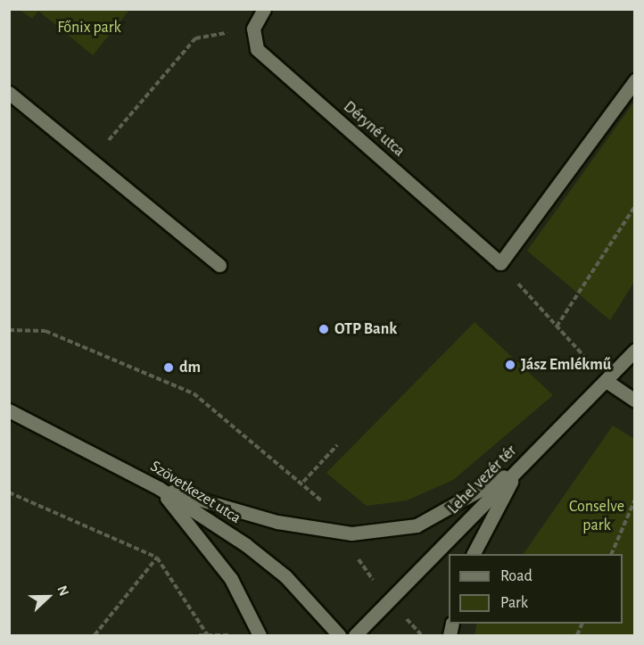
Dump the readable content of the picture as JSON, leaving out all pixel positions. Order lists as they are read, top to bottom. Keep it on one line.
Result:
{"streets":{"street":["Déryné utca","Lehel vezér tér","Szövetkezet utca"]},"parks":["Főnix park","Conselve park"],"places":["OTP Bank","Jász Emlékmű","dm"],"legend":["Road","Park"],"north":"right"}
